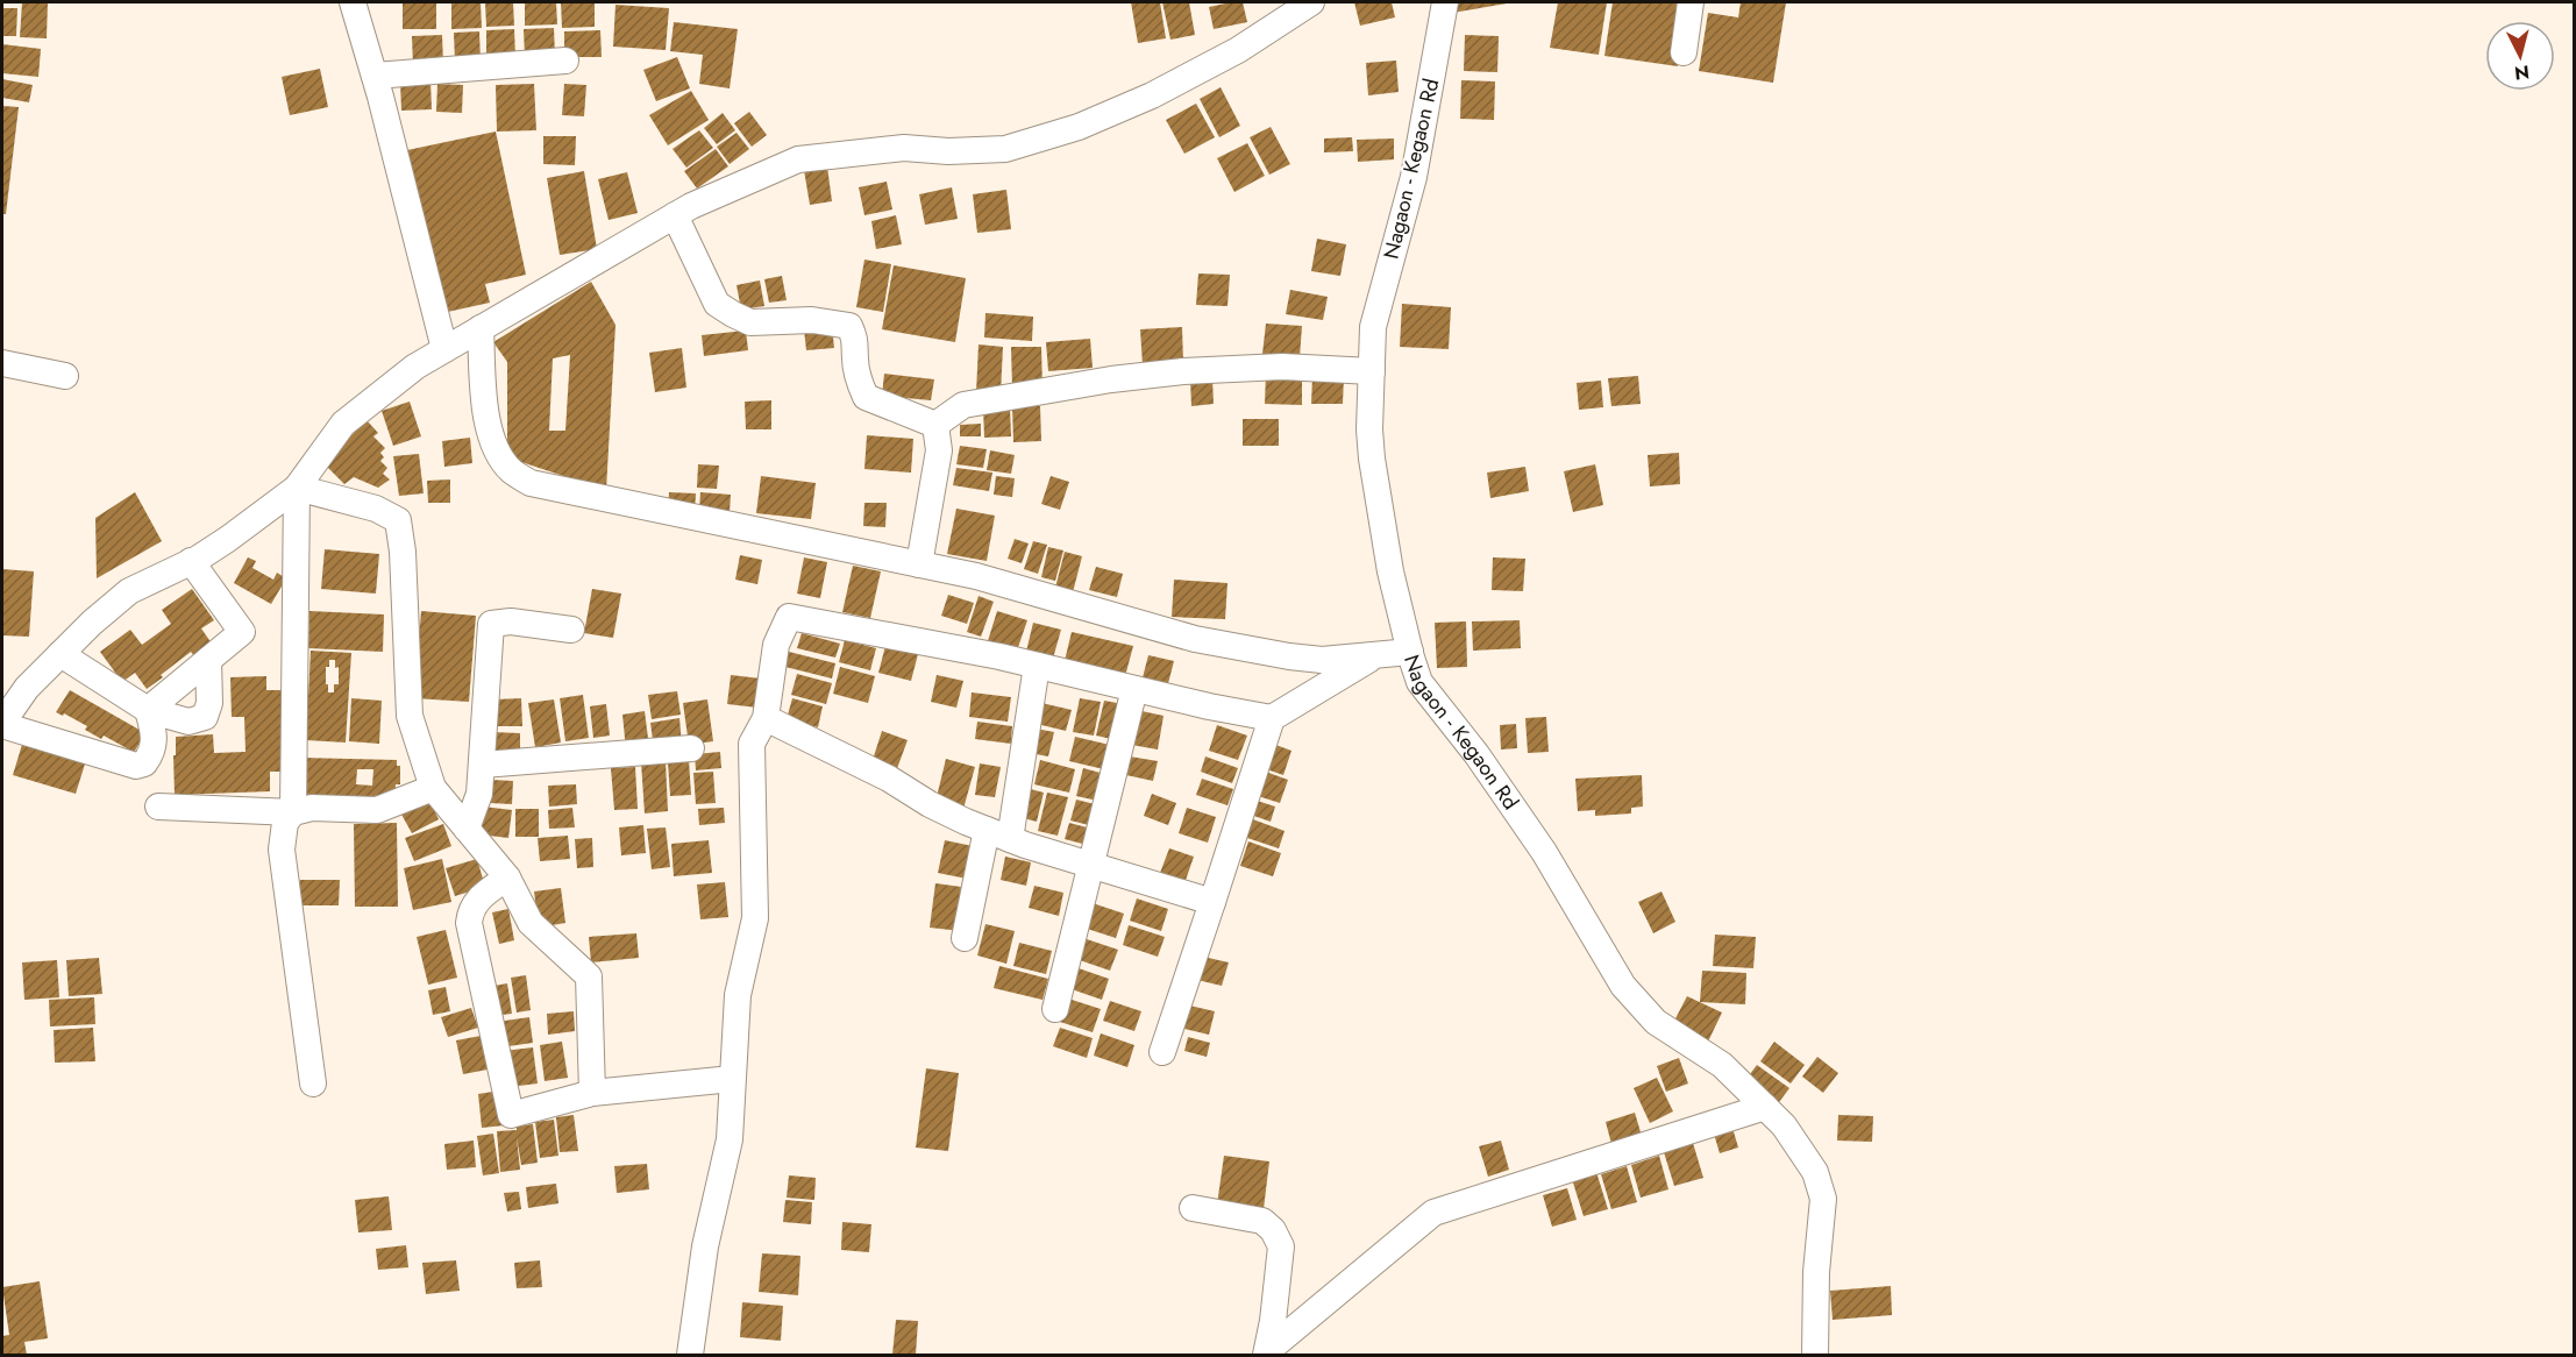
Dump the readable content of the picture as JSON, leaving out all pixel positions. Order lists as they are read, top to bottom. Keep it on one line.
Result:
{"streets":{"street":["Nagaon - Kegaon Rd"]},"north":"bottom"}
